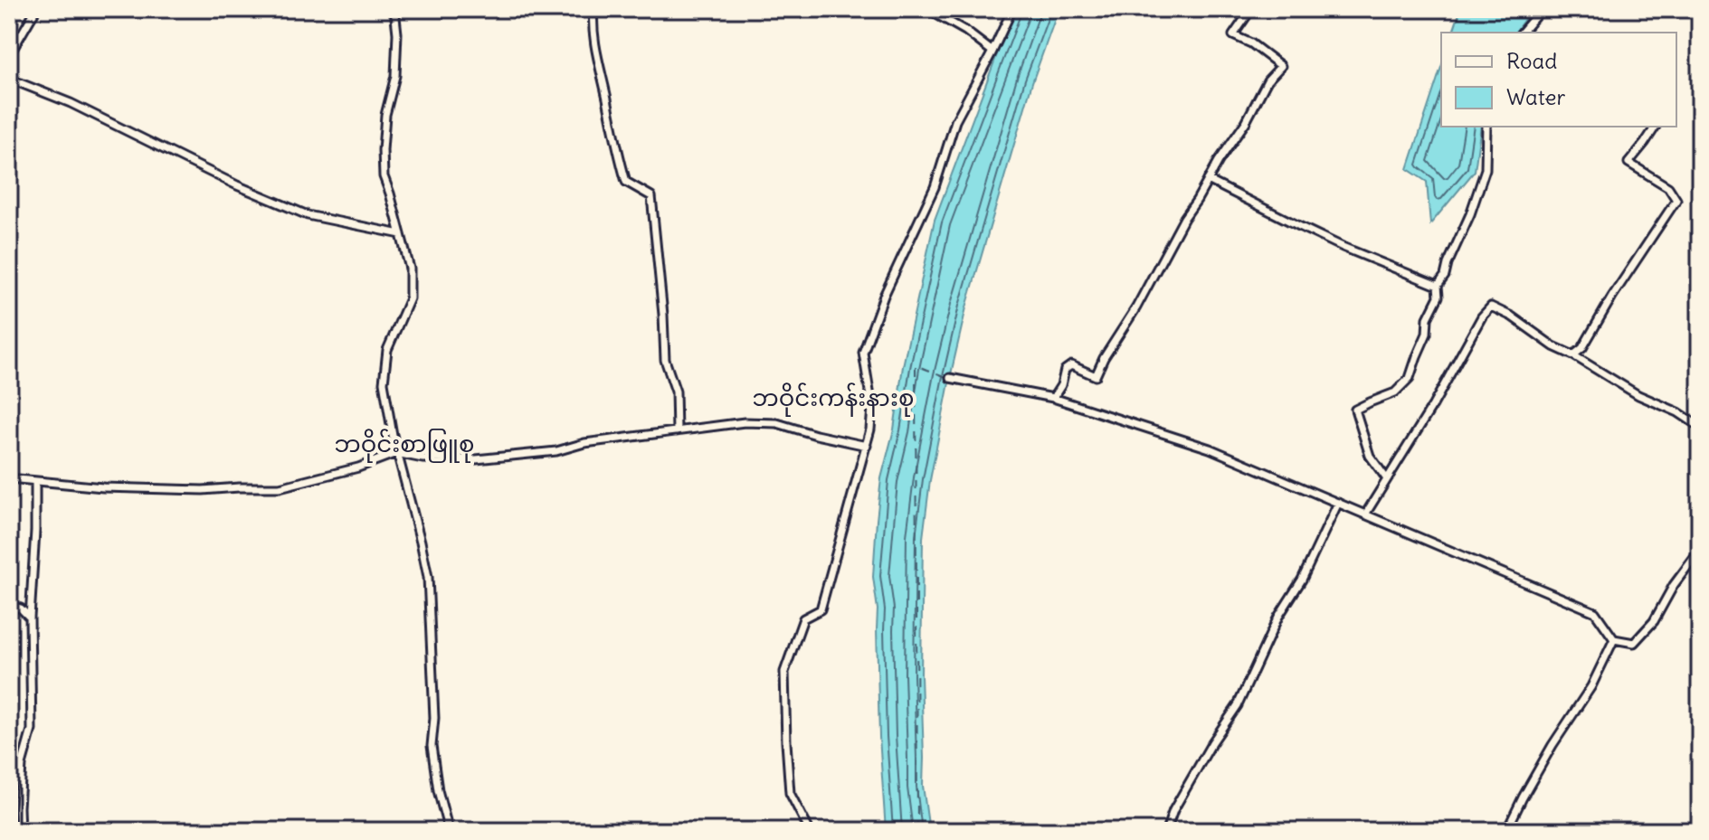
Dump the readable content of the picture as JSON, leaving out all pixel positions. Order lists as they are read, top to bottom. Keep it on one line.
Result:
{"districts":["ဘဝိုင်းကန်းနားစု","ဘဝိုင်းစာဖြူစု"],"legend":["Road","Water"]}
